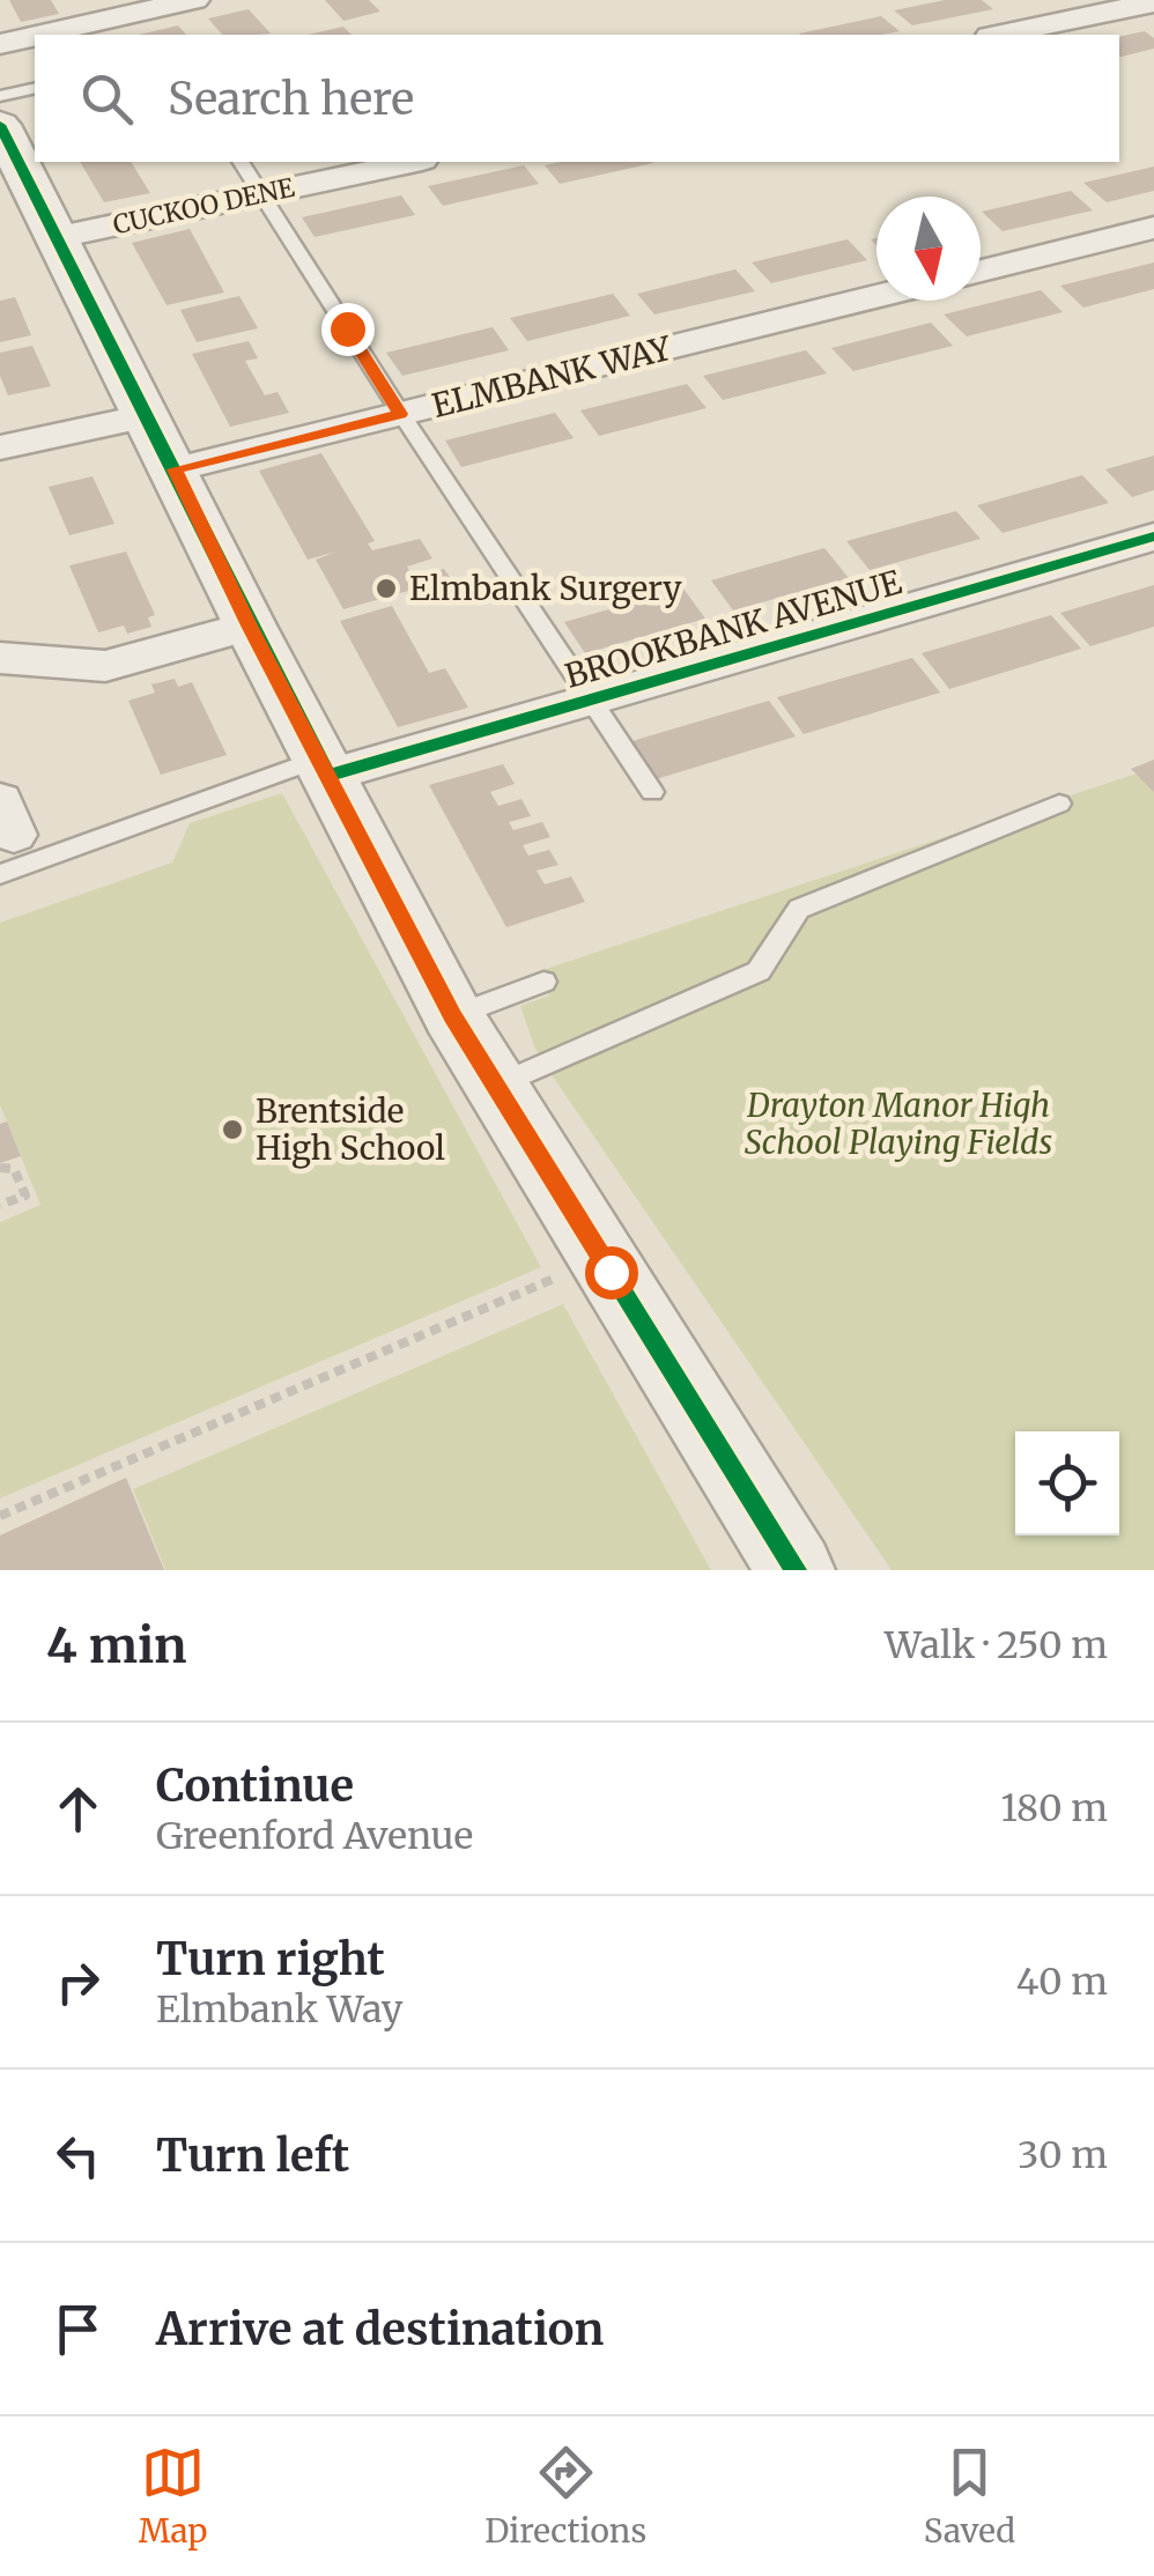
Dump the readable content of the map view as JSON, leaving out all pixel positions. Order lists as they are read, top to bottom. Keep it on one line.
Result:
{"streets":{"street":["CUCKOO DENE","ELMBANK WAY","BROOKBANK AVENUE"]},"parks":["Drayton Manor High School Playing Fields"],"places":["Elmbank Surgery","Brentside High School"],"north":"bottom","page":{"search":"Search here","heading":["4 min","Walk · 250 m"],"list":[["Continue","Greenford Avenue","180 m"],["Turn right","Elmbank Way","40 m"],["Turn left","30 m"],"Arrive at destination"],"nav":["Map","Directions","Saved"]}}
